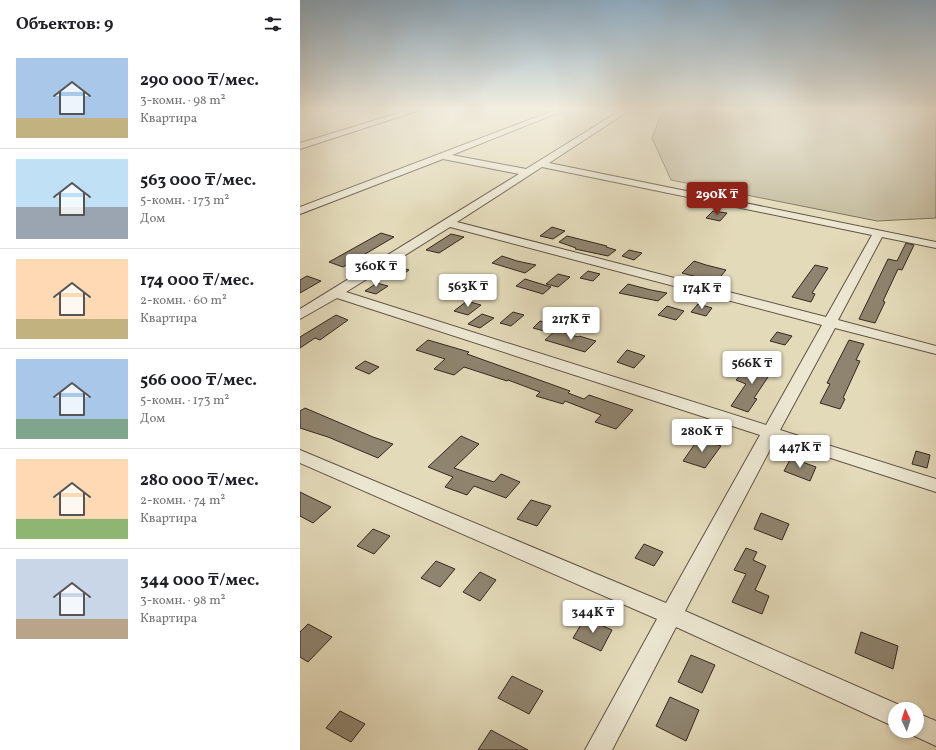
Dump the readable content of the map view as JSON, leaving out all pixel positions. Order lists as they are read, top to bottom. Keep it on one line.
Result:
{"north":"top","page":{"heading":"Объектов: 9","list":[{"name":"290 000 ₸/мес.","note":"3-комн. · 98 m² · Квартира"},{"name":"563 000 ₸/мес.","note":"5-комн. · 173 m² · Дом"},{"name":"174 000 ₸/мес.","note":"2-комн. · 60 m² · Квартира"},{"name":"566 000 ₸/мес.","note":"5-комн. · 173 m² · Дом"},{"name":"280 000 ₸/мес.","note":"2-комн. · 74 m² · Квартира"},{"name":"344 000 ₸/мес.","note":"3-комн. · 98 m² · Квартира"}],"price":["290K ₸","360K ₸","563K ₸","174K ₸","217K ₸","566K ₸","280K ₸","447K ₸","344K ₸"]}}
